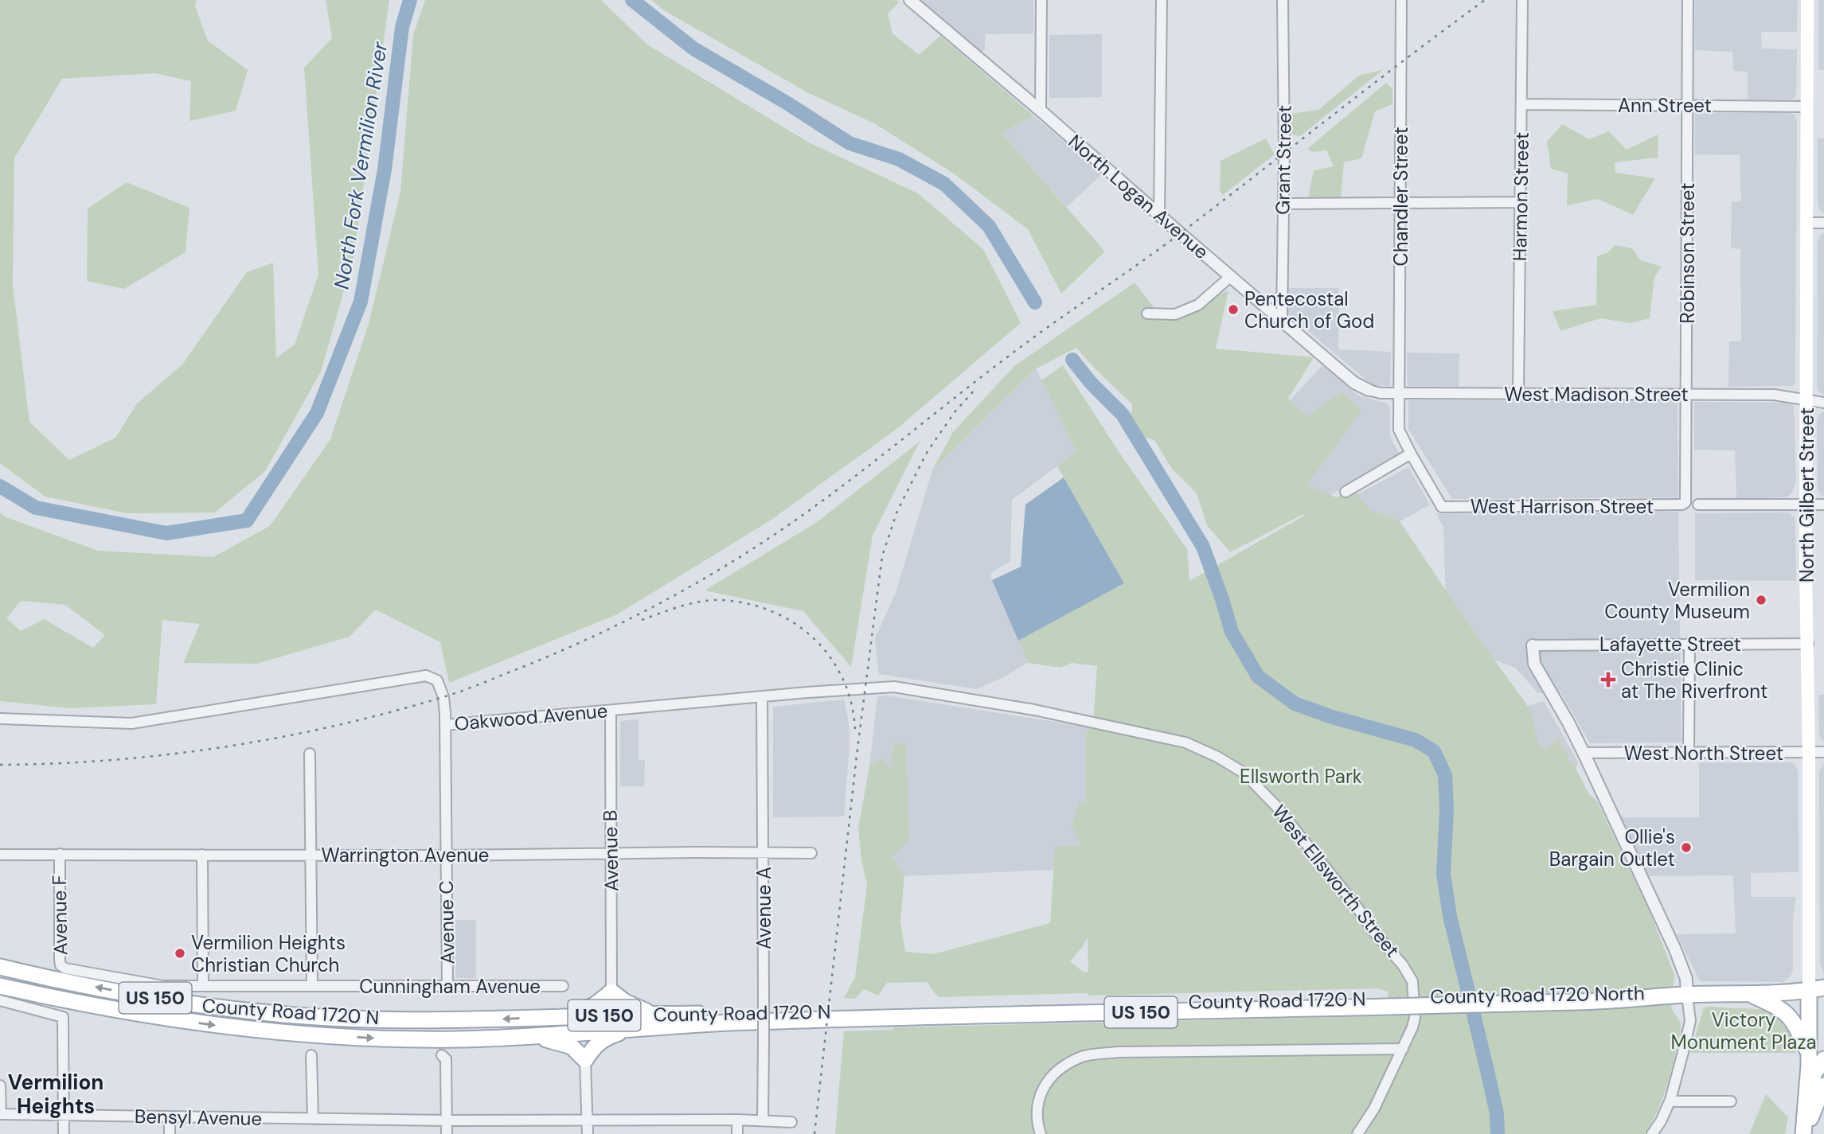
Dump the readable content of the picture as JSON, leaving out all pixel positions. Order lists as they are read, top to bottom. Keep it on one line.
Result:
{"streets":{"main road":["North Gilbert Street","County Road 1720 North","US 150","County Road 1720 N"],"street":["Ann Street","Grant Street","North Logan Avenue","Chandler Street","Harmon Street","Robinson Street","West Madison Street","West Harrison Street","Lafayette Street","Oakwood Avenue","West North Street","Avenue B","Warrington Avenue","West Ellsworth Street","Avenue A","Avenue F","Avenue C","Cunningham Avenue","Bensyl Avenue"]},"crossings":[["Ann Street","Harmon Street"],["Ann Street","Robinson Street"],["Ann Street","North Gilbert Street"],["Grant Street","North Logan Avenue"],["North Logan Avenue","West Madison Street"],["Chandler Street","West Madison Street"],["Harmon Street","West Madison Street"],["Robinson Street","West Madison Street"],["Robinson Street","West Harrison Street"],["West Madison Street","North Gilbert Street"],["North Gilbert Street","Lafayette Street"],["North Gilbert Street","West North Street"],["North Gilbert Street","County Road 1720 North"],["Oakwood Avenue","Avenue B"],["Oakwood Avenue","West Ellsworth Street"],["Oakwood Avenue","Avenue A"],["Oakwood Avenue","Avenue C"],["Avenue B","Warrington Avenue"],["Warrington Avenue","Avenue A"],["Warrington Avenue","Avenue F"],["Warrington Avenue","Avenue C"],["Avenue A","Bensyl Avenue"],["Avenue F","Cunningham Avenue"],["Avenue C","Cunningham Avenue"],["County Road 1720 North","County Road 1720 N"],["US 150","County Road 1720 N"]],"districts":["Vermilion Heights"],"water":["North Fork Vermilion River"],"parks":["Ellsworth Park","Victory Monument Plaza"],"places":{"other":["Pentecostal Church of God","Vermilion County Museum","Ollie's Bargain Outlet","Vermilion Heights Christian Church"],"health":["Christie Clinic at The Riverfront"]}}
